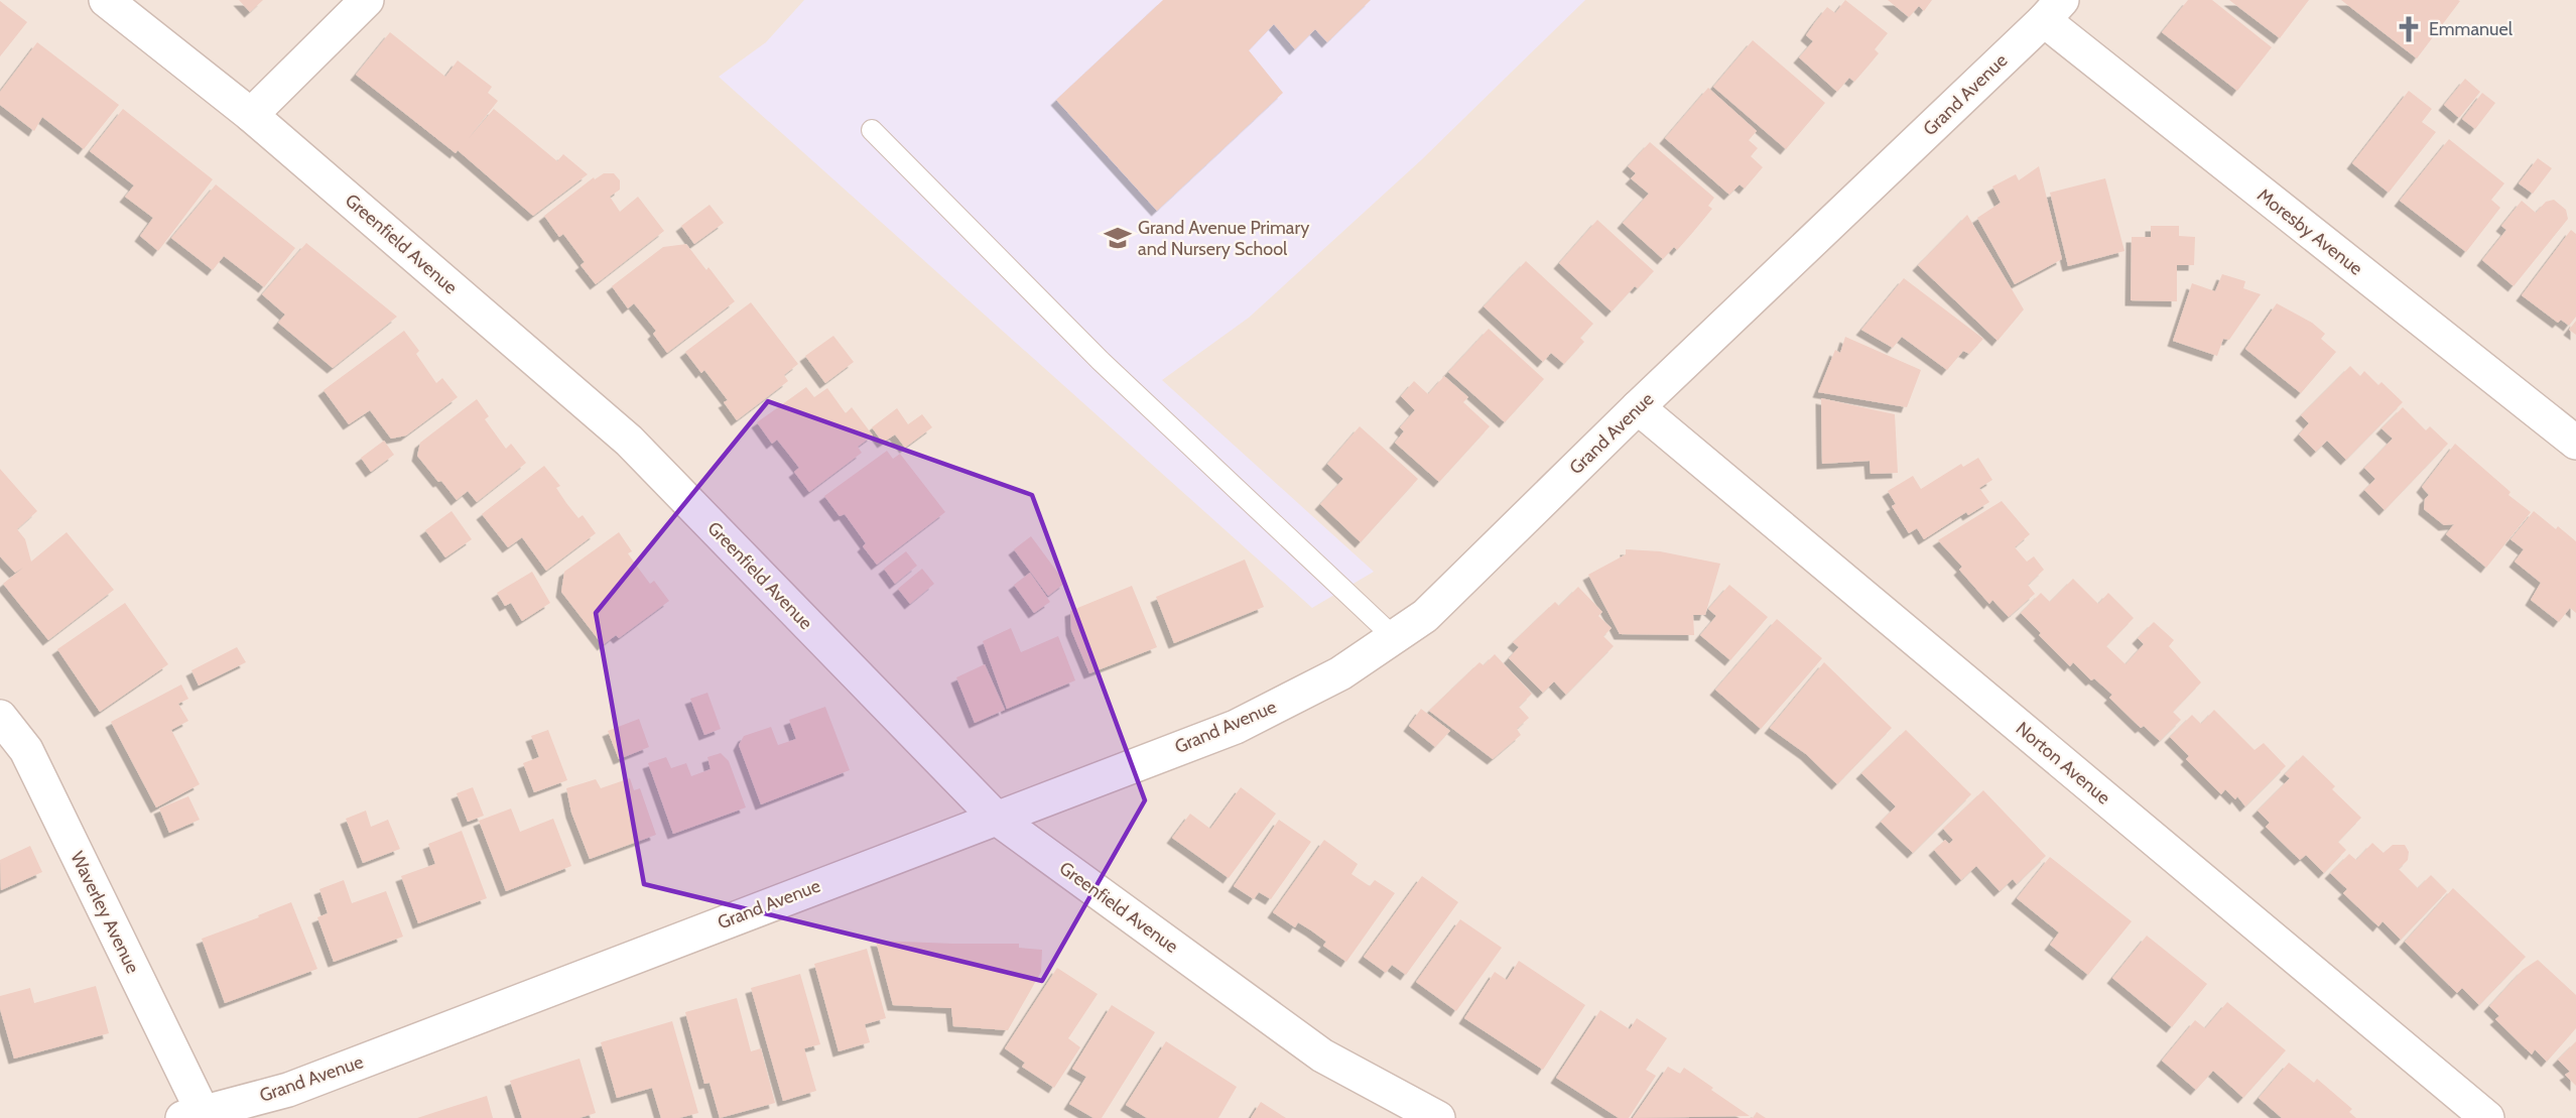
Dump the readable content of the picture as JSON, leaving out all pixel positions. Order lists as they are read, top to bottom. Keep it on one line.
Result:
{"streets":{"street":["Grand Avenue","Moresby Avenue","Greenfield Avenue","Norton Avenue","Waverley Avenue"]},"crossings":[["Grand Avenue","Moresby Avenue"],["Grand Avenue","Greenfield Avenue"],["Grand Avenue","Norton Avenue"],["Grand Avenue","Waverley Avenue"]],"places":{"church":["Emmanuel"],"school or university":["Grand Avenue Primary and Nursery School"]}}
